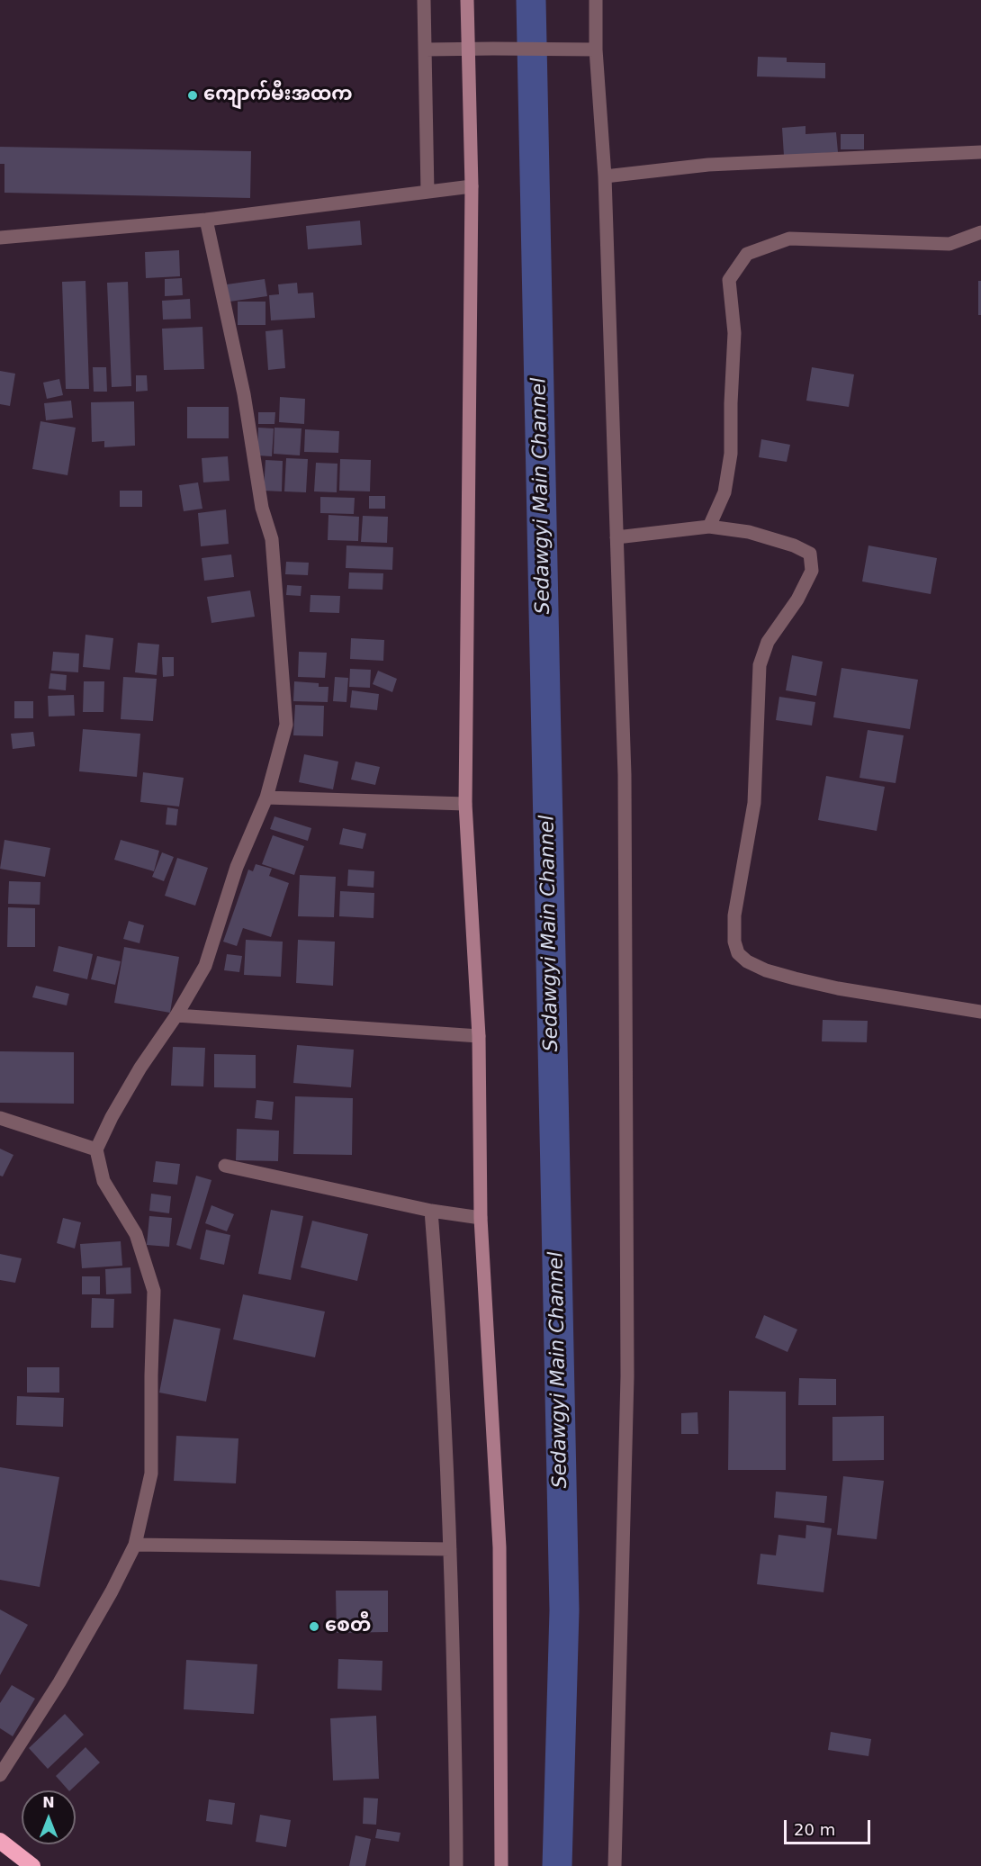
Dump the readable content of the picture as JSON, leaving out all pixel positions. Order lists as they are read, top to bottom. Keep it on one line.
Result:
{"water":["Sedawgyi Main Channel"],"places":["ကျောက်မီးအထက","စေတီ"],"scale_bar":"20 m","north":"top"}
